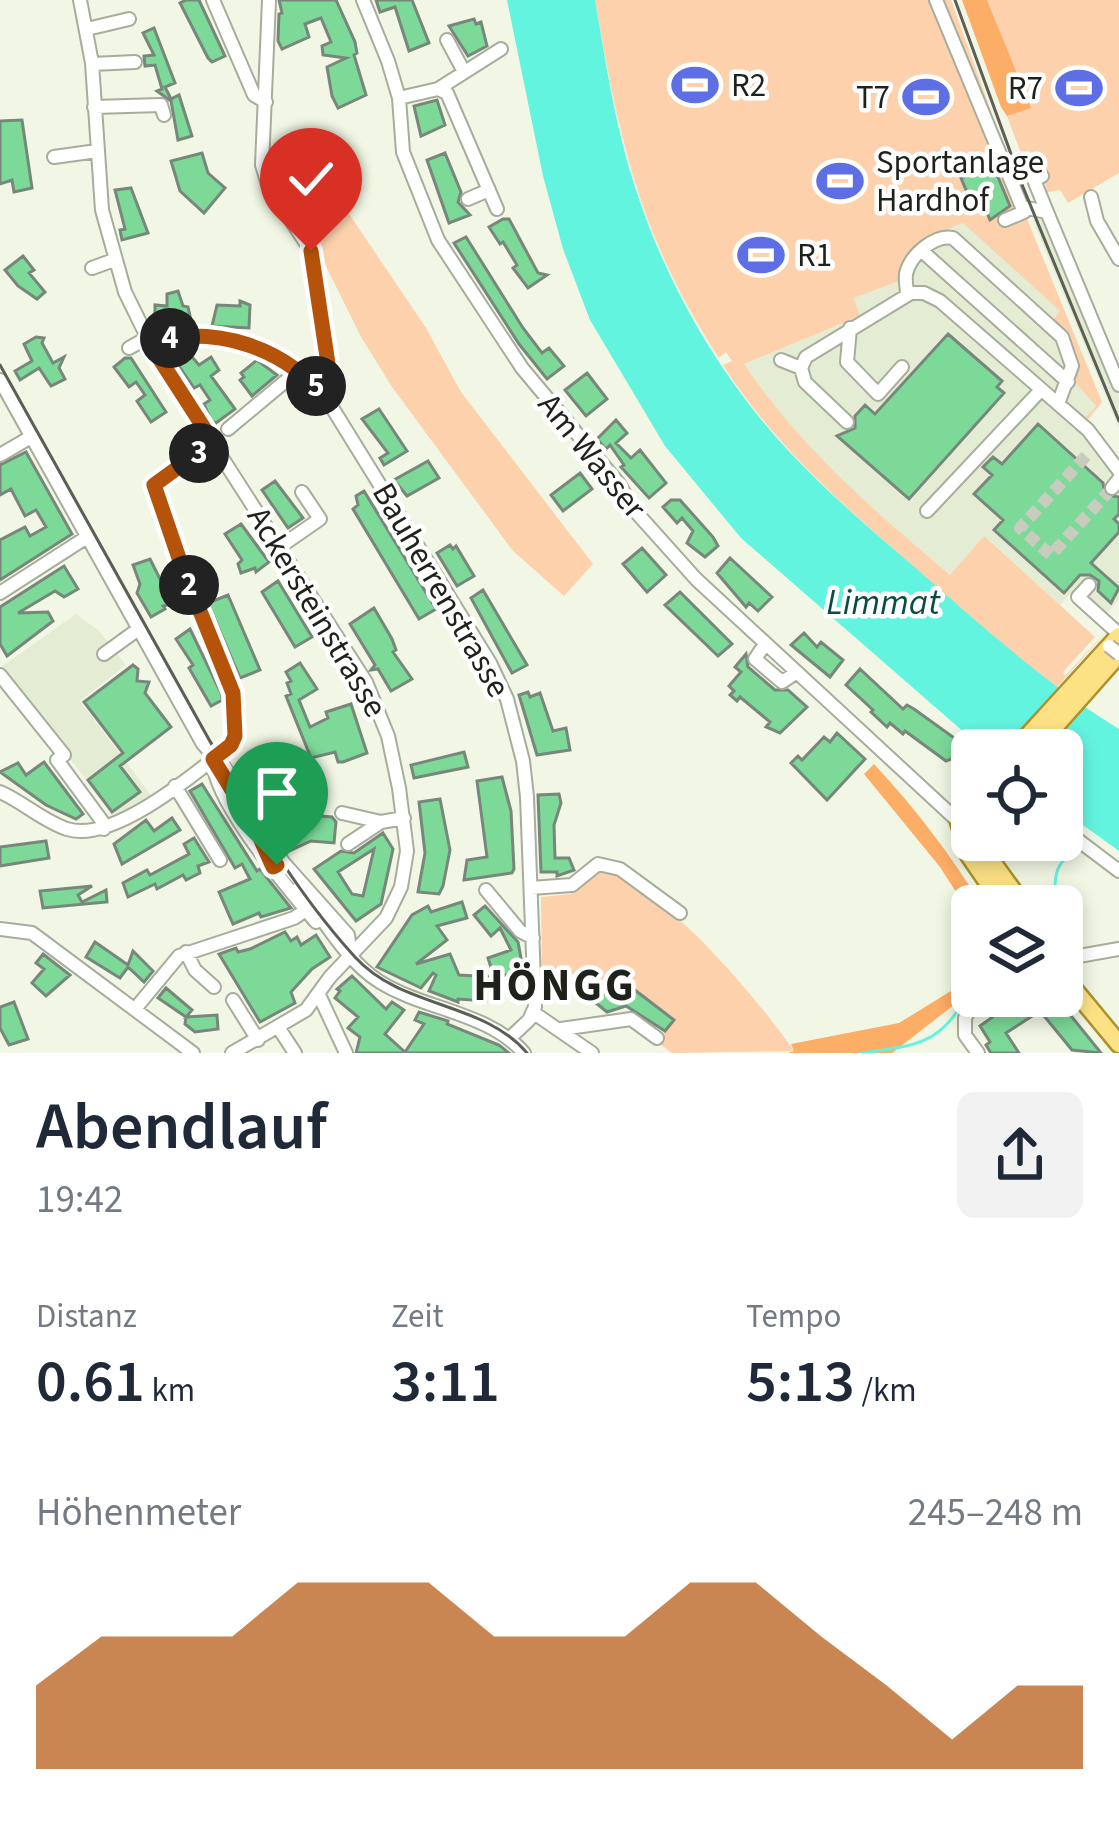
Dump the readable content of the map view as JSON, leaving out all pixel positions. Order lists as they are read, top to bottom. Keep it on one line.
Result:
{"streets":{"street":["Am Wasser","Bauherrenstrasse","Ackersteinstrasse"]},"districts":["HÖNGG"],"water":["Limmat"],"places":{"sports":["R2","R7","T7","Sportanlage Hardhof","R1"]},"page":{"pins":["4","5","3","2"],"heading":["Abendlauf","19:42"],"stats":[["Distanz","0.61 km"],["Zeit","3:11"],["Tempo","5:13 /km"]],"chart":["Höhenmeter","245–248 m"]}}
